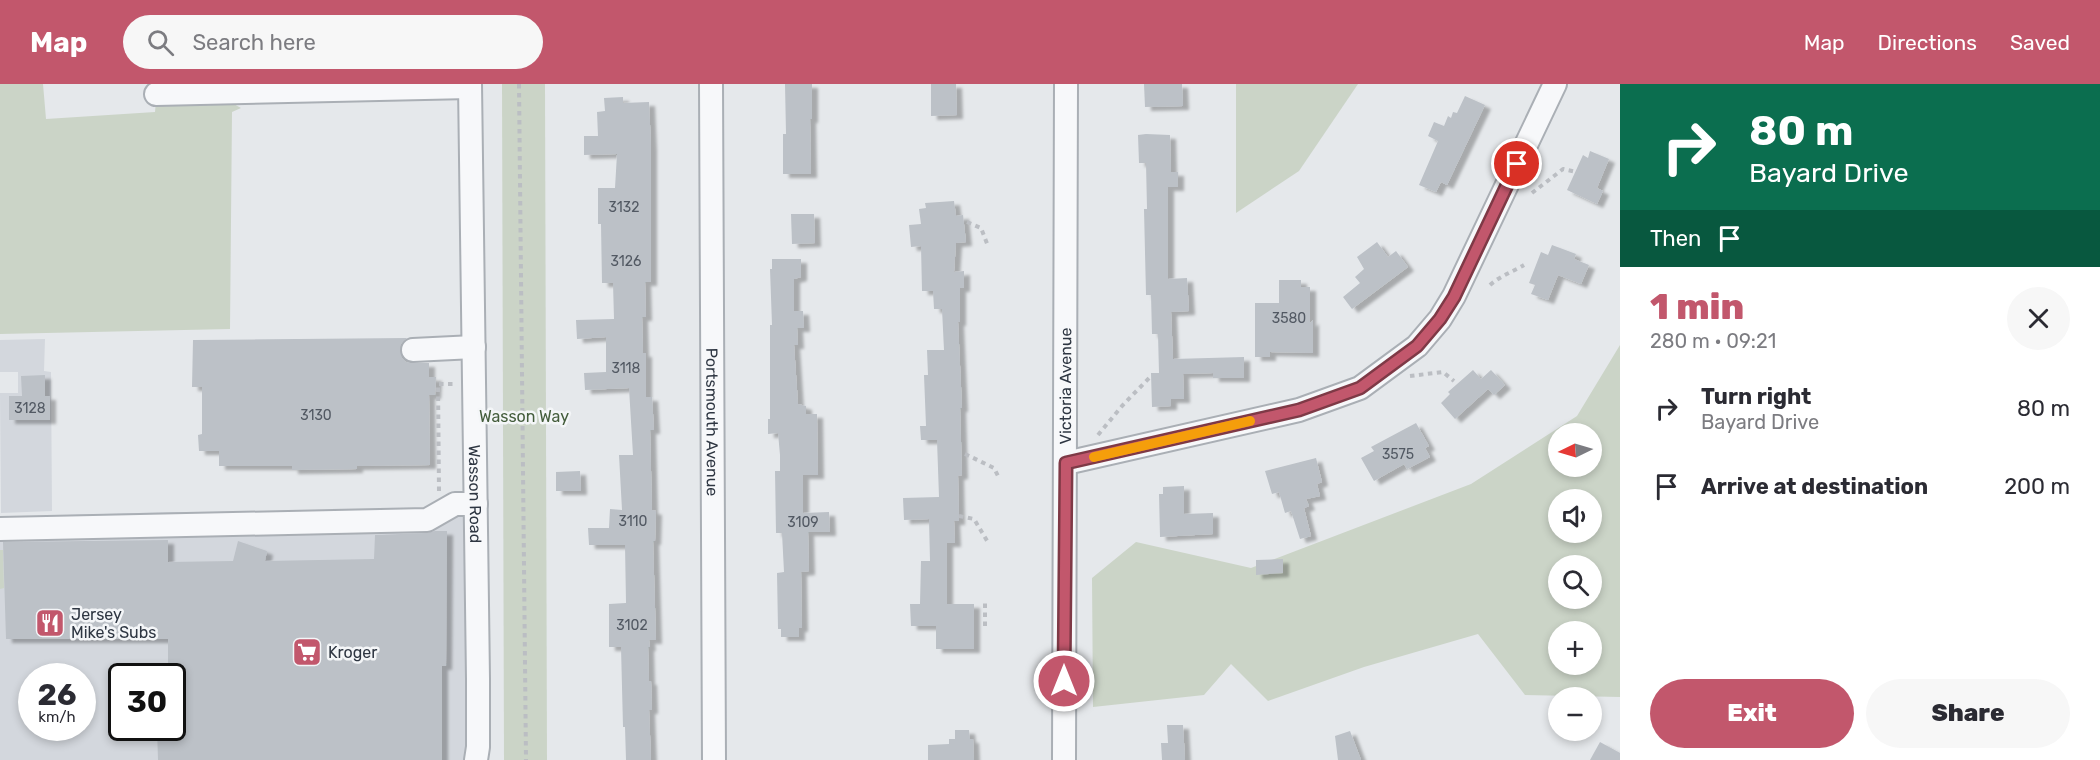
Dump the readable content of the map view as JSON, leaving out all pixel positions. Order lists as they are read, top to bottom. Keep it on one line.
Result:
{"streets":{"street":["Victoria Avenue","Portsmouth Avenue","Wasson Road"]},"parks":["Wasson Way"],"places":{"restaurant":["Jersey Mike's Subs"],"supermarket":["Kroger"]},"house_numbers":["3132","3126","3580","3118","3128","3130","3575","3110","3109","3102"],"north":"left","page":{"header":"Map","search":"Search here","nav":["Map","Directions","Saved"],"turn":["80 m","Bayard Drive"],"then":"Then","heading":["1 min","280 m · 09:21"],"list":[{"name":"Turn right","note":"Bayard Drive","value":"80 m"},{"name":"Arrive at destination","value":"200 m"}],"map_buttons":["+","−"],"speed":"26 km/h","limit":"30","buttons":["Exit","Share"]}}
